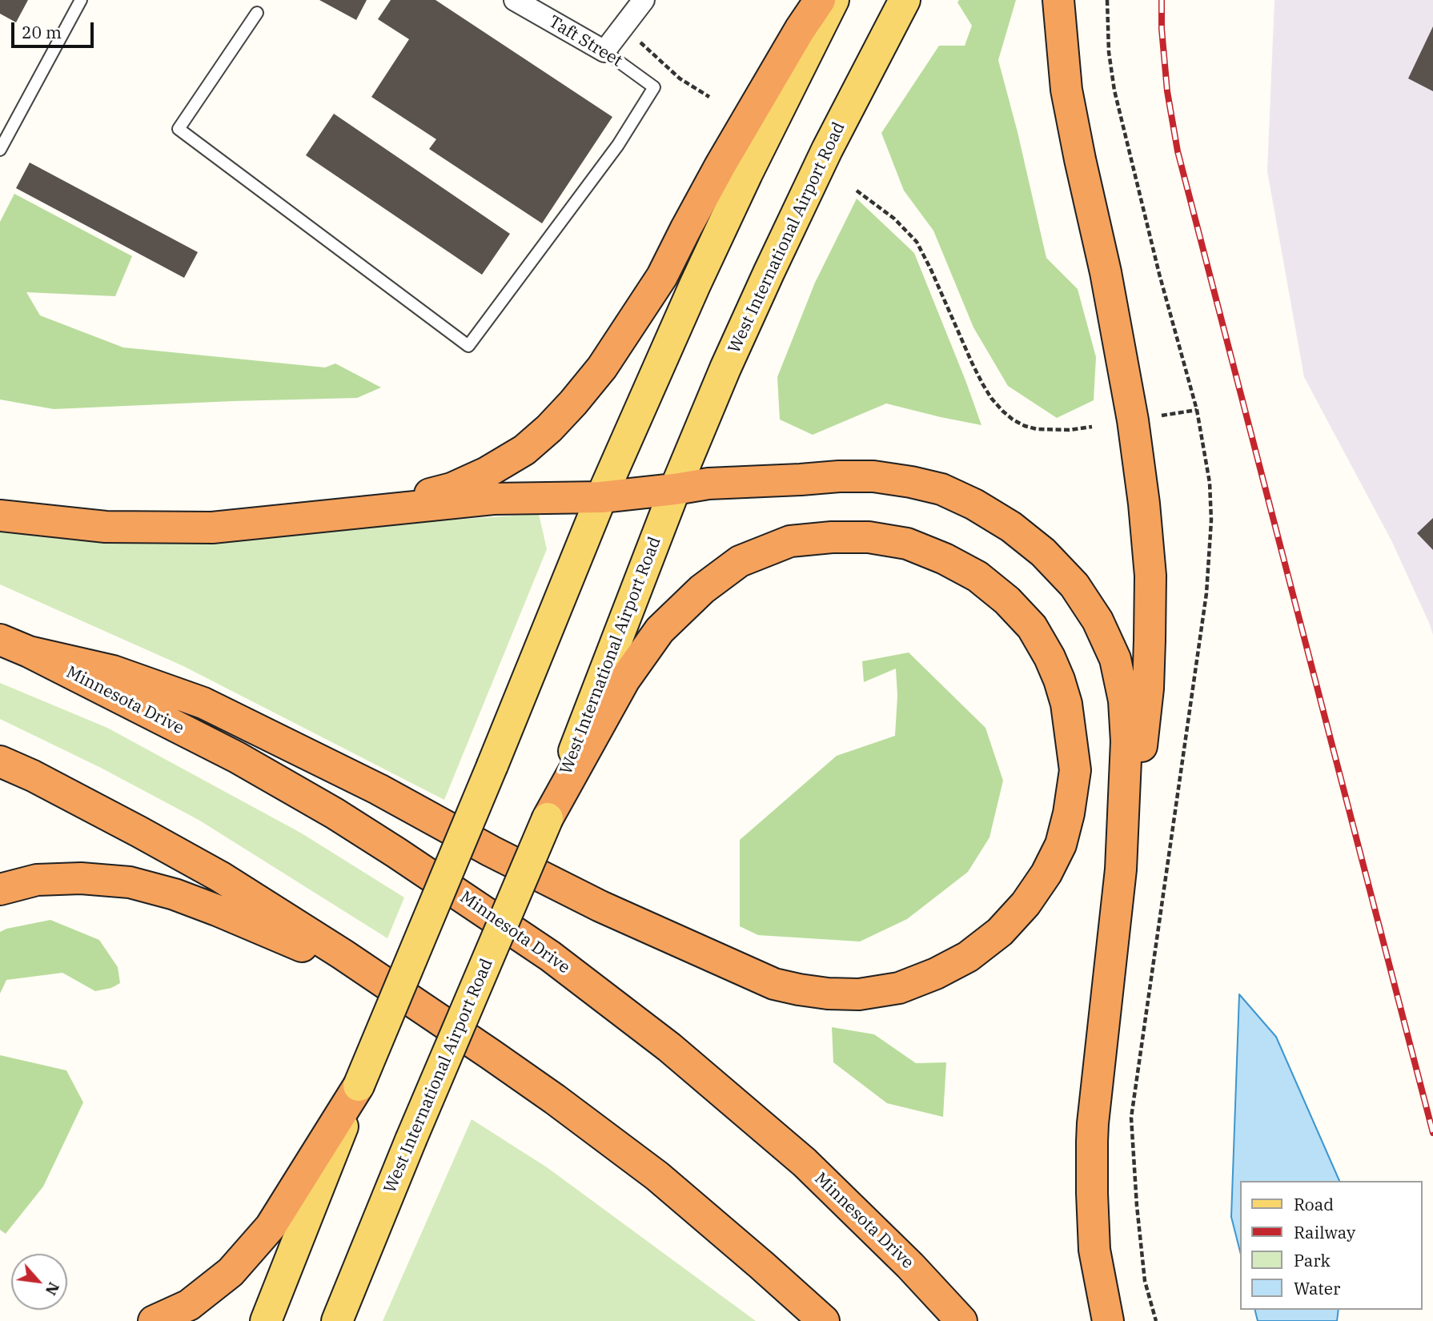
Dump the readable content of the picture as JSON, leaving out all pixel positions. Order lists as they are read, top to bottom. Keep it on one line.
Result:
{"streets":{"highway":["Minnesota Drive"],"main road":["West International Airport Road"],"street":["Taft Street"]},"legend":["Road","Railway","Park","Water"],"scale_bar":"20 m","north":"bottom right"}
